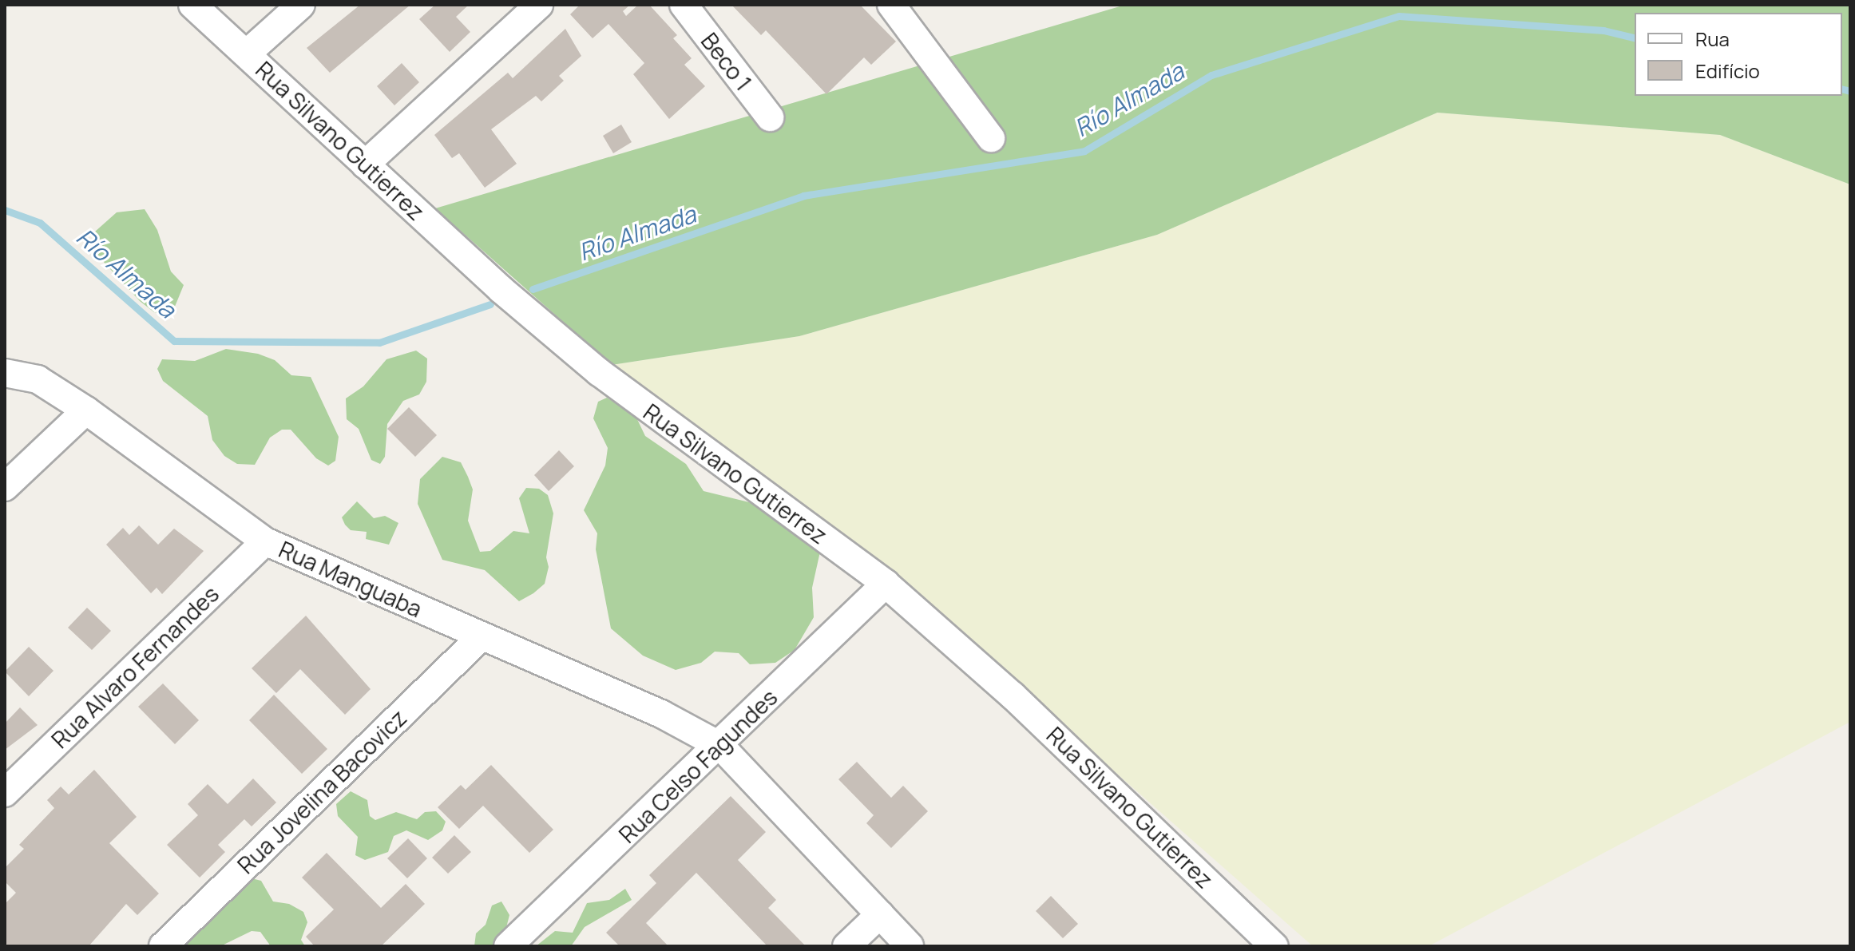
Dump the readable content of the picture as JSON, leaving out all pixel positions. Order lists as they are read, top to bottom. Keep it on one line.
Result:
{"streets":{"street":["Beco 1","Rua Silvano Gutierrez","Rua Manguaba","Rua Alvaro Fernandes","Rua Celso Fagundes","Rua Jovelina Bacovicz"]},"crossings":[["Rua Silvano Gutierrez","Rua Celso Fagundes"],["Rua Manguaba","Rua Alvaro Fernandes"],["Rua Manguaba","Rua Celso Fagundes"],["Rua Manguaba","Rua Jovelina Bacovicz"]],"water":["Río Almada"],"legend":["Rua","Edifício"]}
